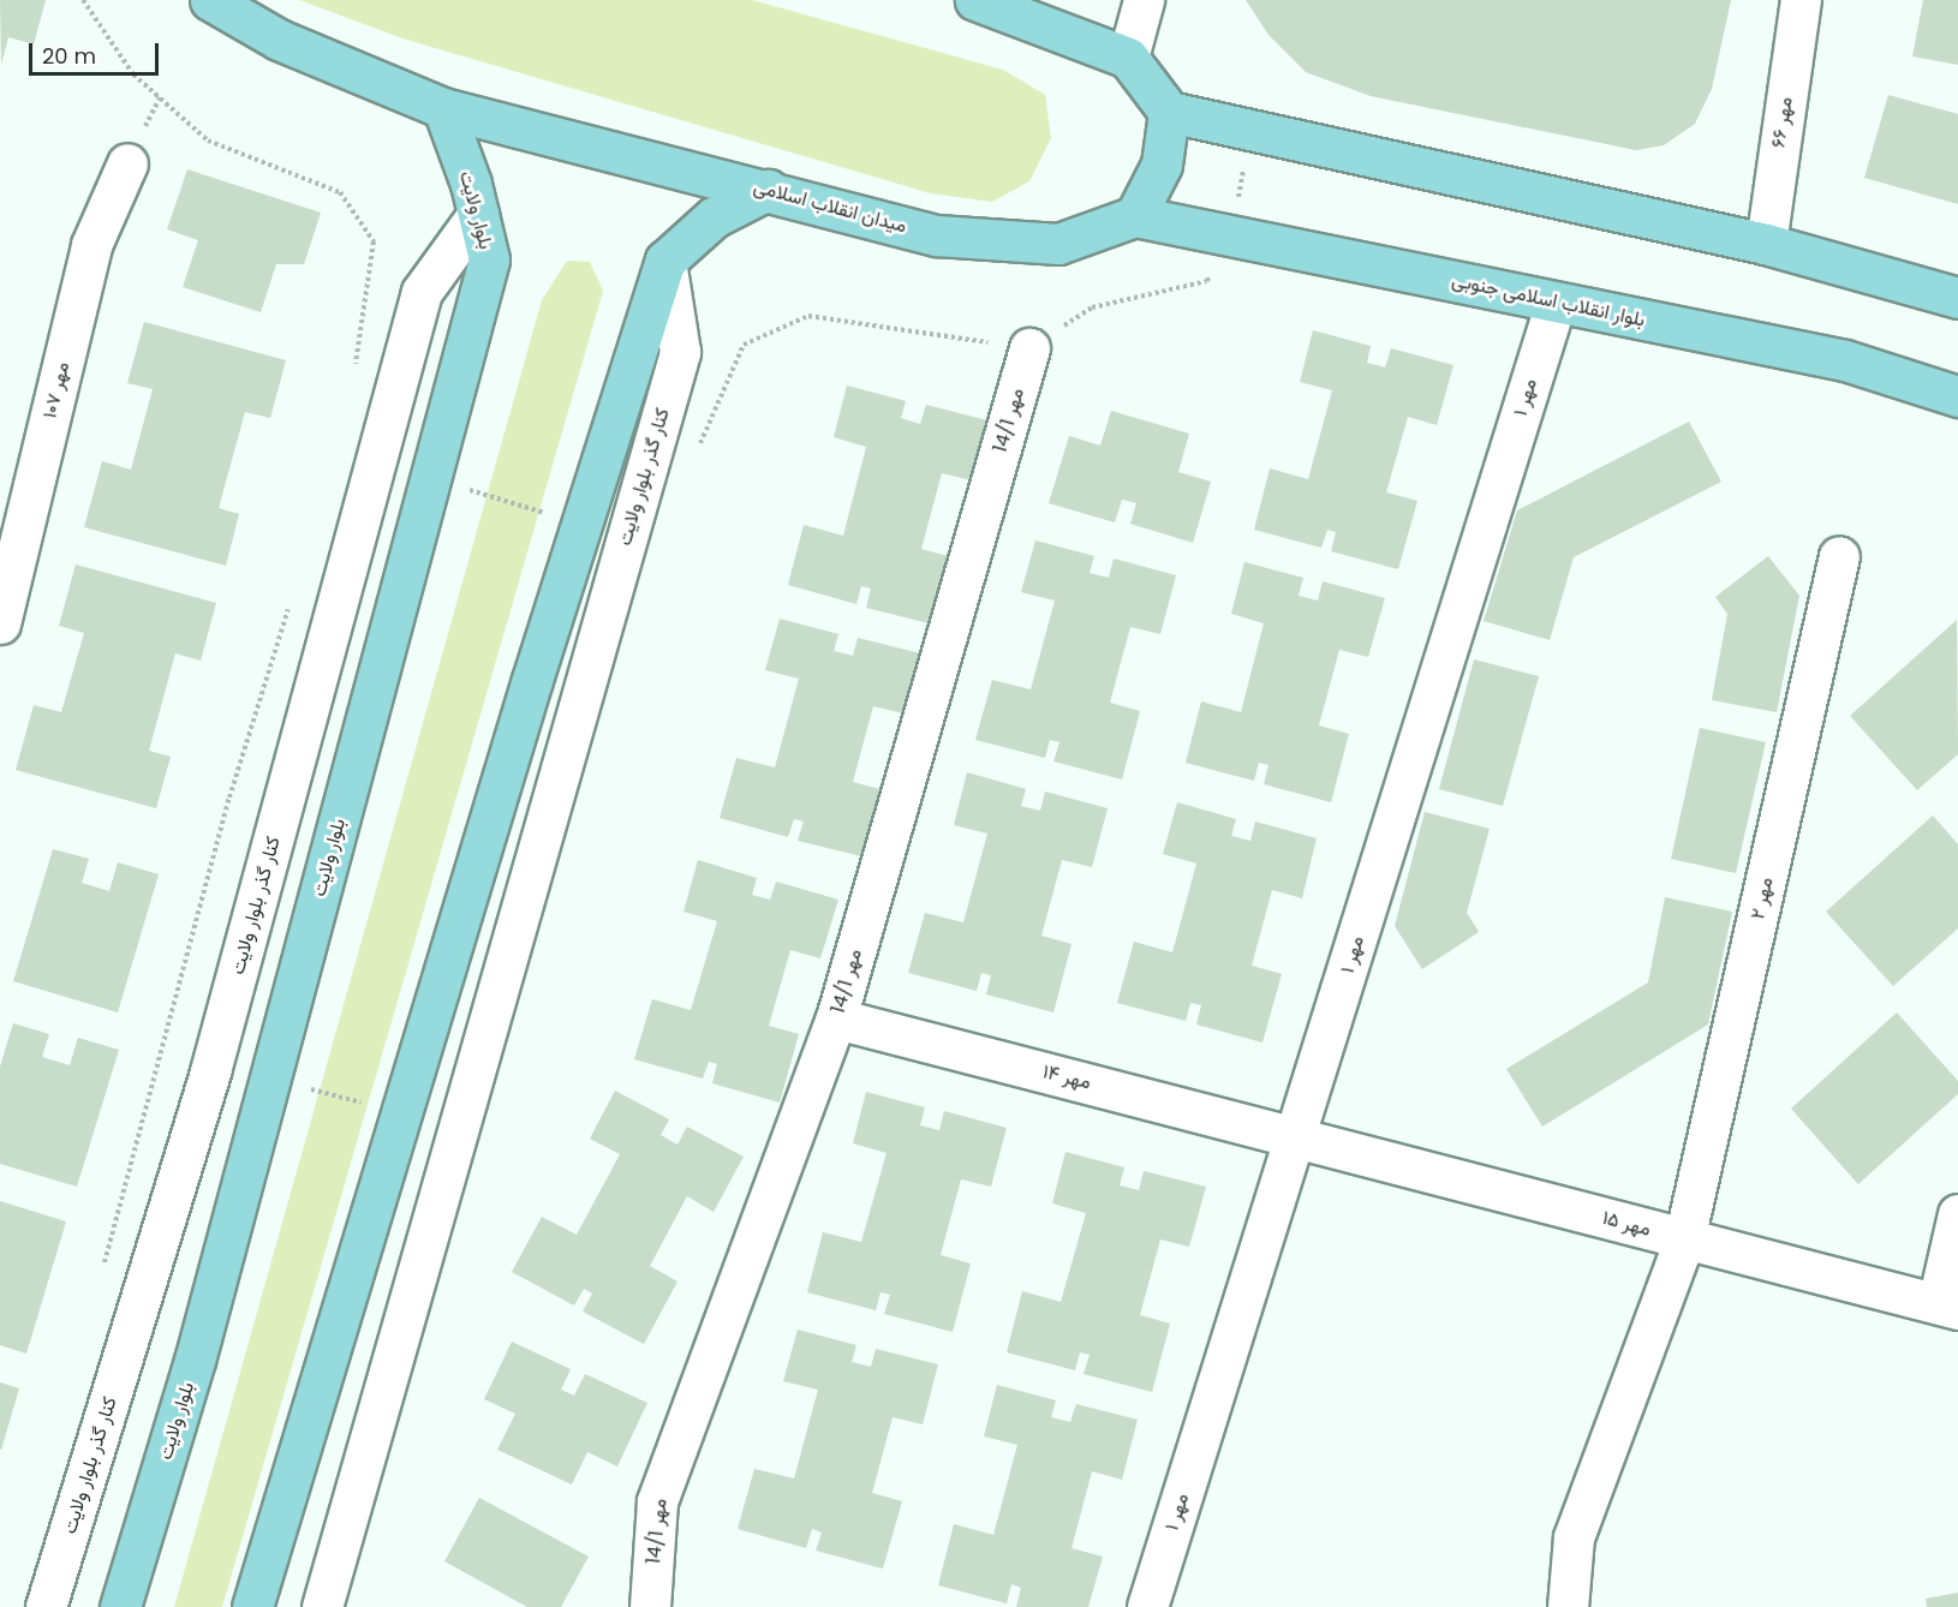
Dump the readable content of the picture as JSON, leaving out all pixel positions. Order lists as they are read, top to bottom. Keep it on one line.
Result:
{"streets":{"main road":["میدان انقلاب اسلامی","بلوار ولایت","بلوار انقلاب اسلامی جنوبی"],"street":["مهر ۶۶","مهر ۱۰۷","مهر ۱","مهر 14/1","کنار گذر بلوار ولایت","مهر ۲","مهر ۱۴","مهر ۱۵"]},"crossings":[["میدان انقلاب اسلامی","بلوار ولایت"],["میدان انقلاب اسلامی","بلوار انقلاب اسلامی جنوبی"],["بلوار ولایت","کنار گذر بلوار ولایت"],["بلوار انقلاب اسلامی جنوبی","مهر ۱"],["مهر ۱","مهر ۱۴"],["مهر ۱","مهر ۱۵"],["مهر 14/1","مهر ۱۴"],["مهر ۲","مهر ۱۵"],["مهر ۱۴","مهر ۱۵"]],"scale_bar":"20 m"}
